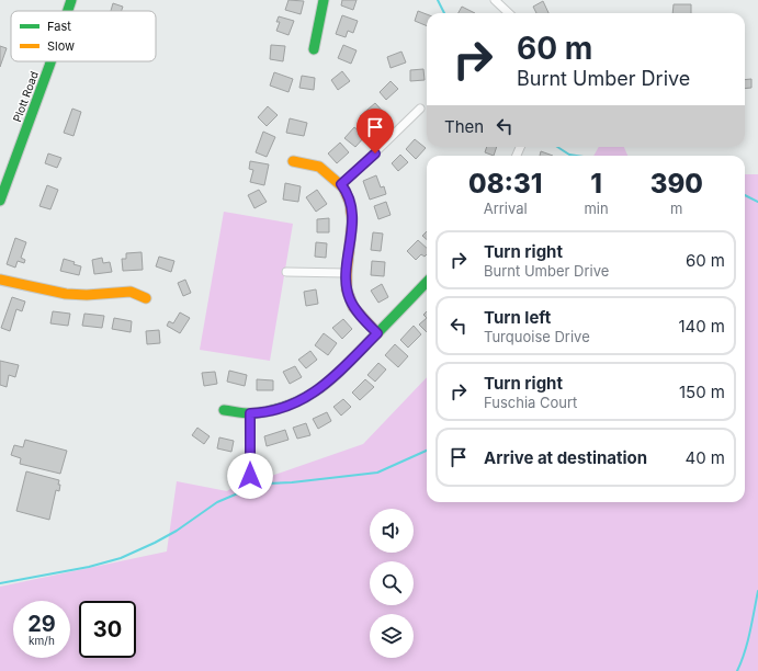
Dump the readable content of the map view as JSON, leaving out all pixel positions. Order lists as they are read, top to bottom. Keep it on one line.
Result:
{"streets":{"street":["Plott Road"]},"legend":["Fast","Slow"],"page":{"turn":["60 m","Burnt Umber Drive"],"then":"Then","eta":["08:31","Arrival","1","min","390","m"],"list":[{"name":"Turn right","note":"Burnt Umber Drive","value":"60 m"},{"name":"Turn left","note":"Turquoise Drive","value":"140 m"},{"name":"Turn right","note":"Fuschia Court","value":"150 m"},{"name":"Arrive at destination","value":"40 m"}],"speed":"29 km/h","limit":"30"}}
